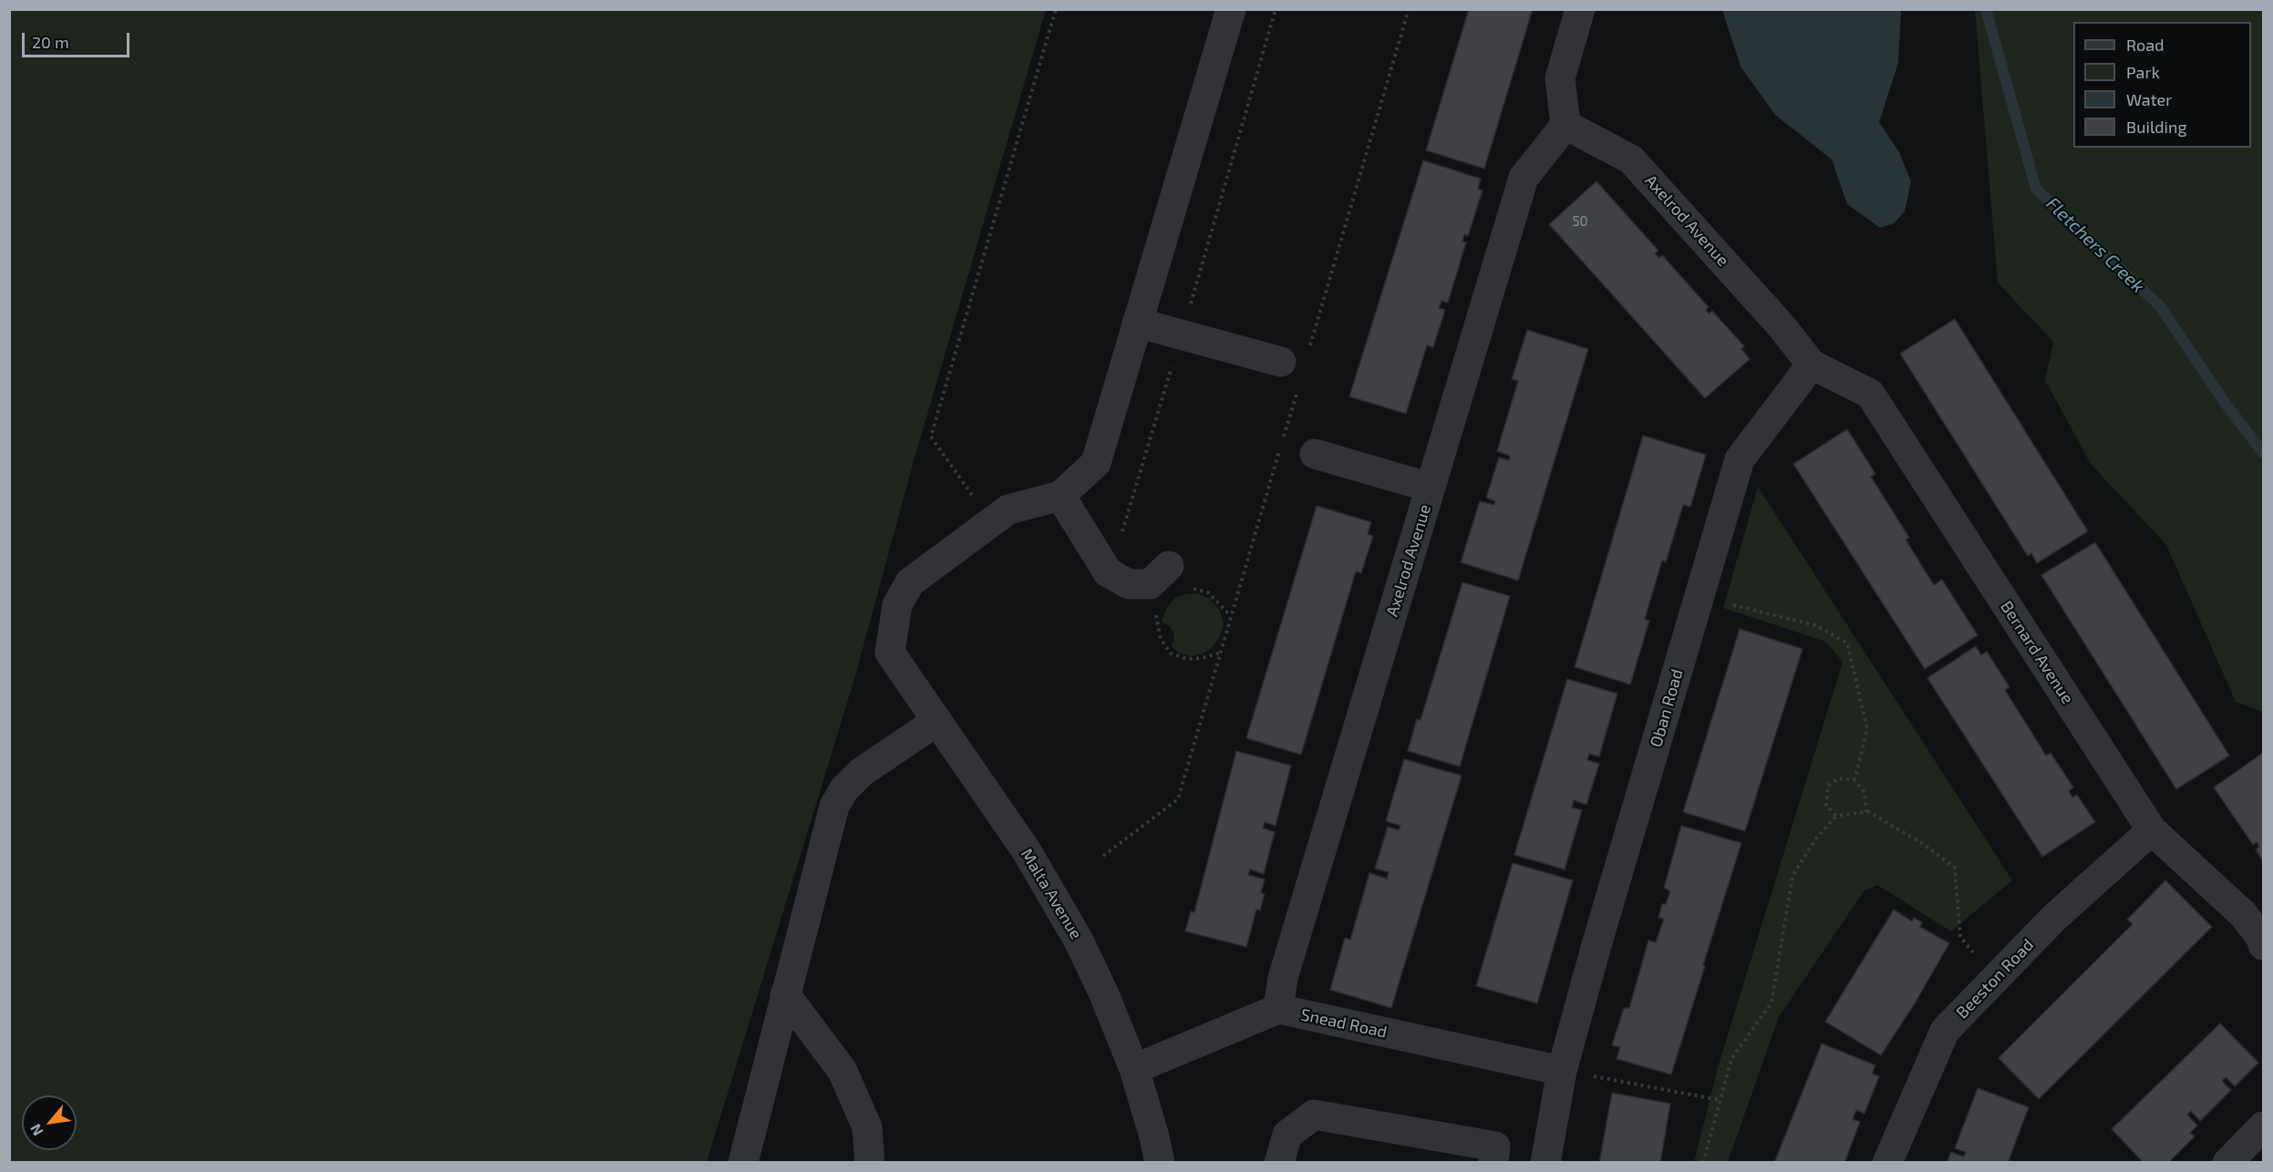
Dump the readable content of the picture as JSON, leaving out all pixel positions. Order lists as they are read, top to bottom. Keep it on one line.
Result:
{"streets":{"street":["Axelrod Avenue","Bernard Avenue","Oban Road","Malta Avenue","Beeston Road","Snead Road"]},"crossings":[["Axelrod Avenue","Bernard Avenue"],["Axelrod Avenue","Oban Road"],["Axelrod Avenue","Snead Road"],["Bernard Avenue","Oban Road"],["Bernard Avenue","Beeston Road"],["Oban Road","Snead Road"],["Malta Avenue","Snead Road"]],"water":["Fletchers Creek"],"house_numbers":["50"],"legend":["Road","Park","Water","Building"],"scale_bar":"20 m","north":"bottom left"}
